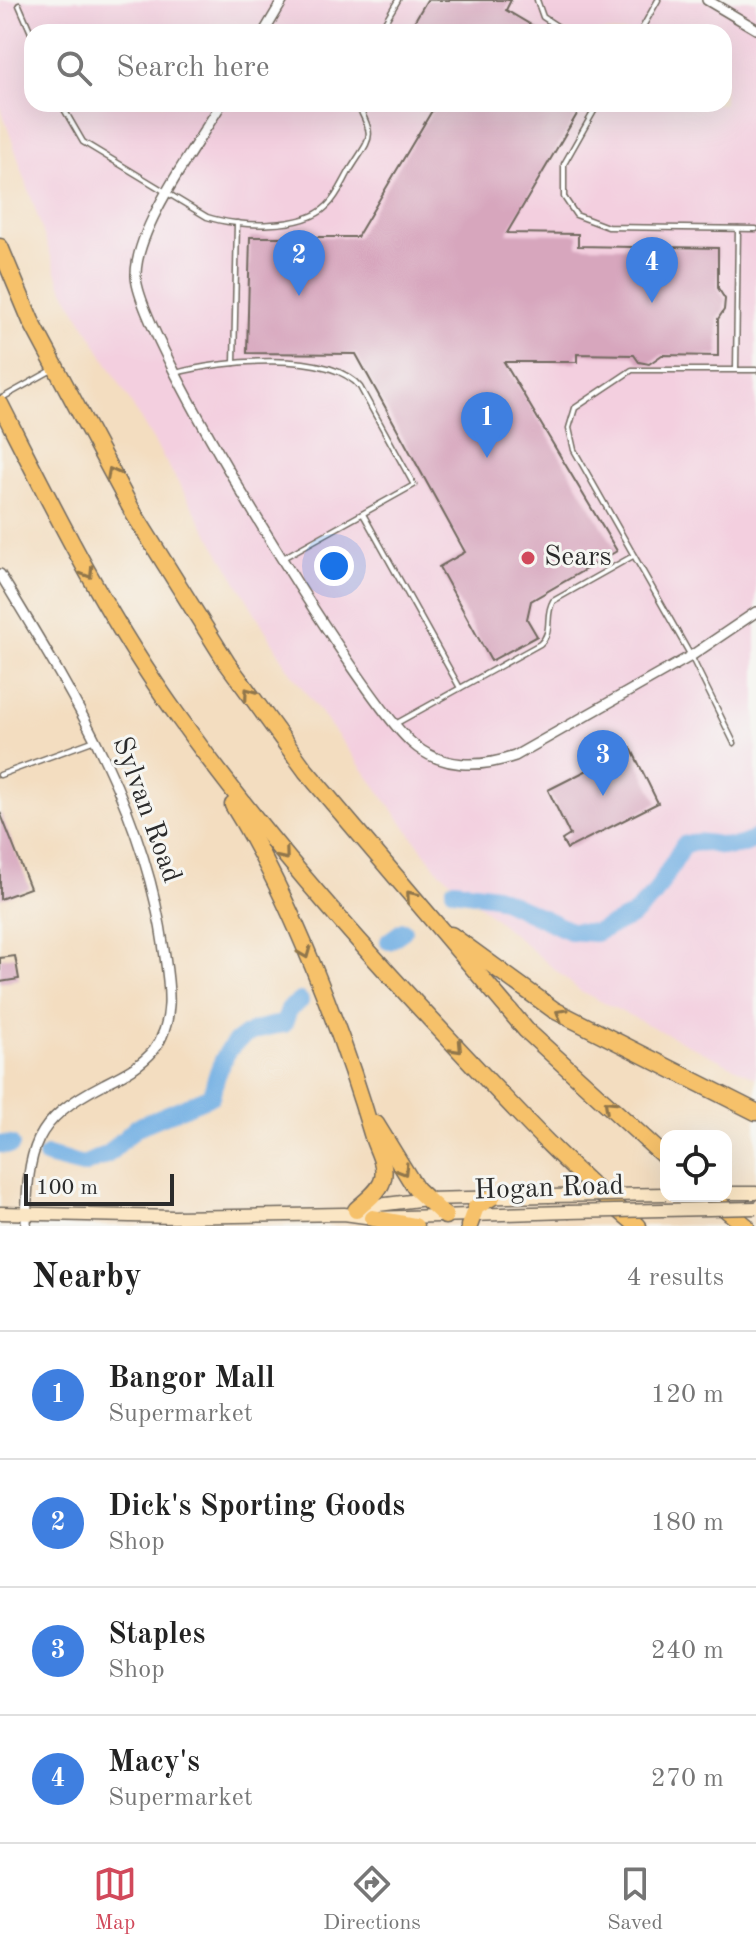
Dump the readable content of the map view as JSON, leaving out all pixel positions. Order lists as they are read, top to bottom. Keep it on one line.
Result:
{"streets":{"main road":["Hogan Road"],"street":["Sylvan Road"]},"crossings":[["Sylvan Road","Hogan Road"]],"places":["Sears"],"scale_bar":"100 m","page":{"search":"Search here","pins":["2","4","1","3"],"scale":"100 m","heading":["Nearby","4 results"],"list":[{"mark":"1","name":"Bangor Mall","note":"Supermarket","value":"120 m"},{"mark":"2","name":"Dick's Sporting Goods","note":"Shop","value":"180 m"},{"mark":"3","name":"Staples","note":"Shop","value":"240 m"},{"mark":"4","name":"Macy's","note":"Supermarket","value":"270 m"}],"nav":["Map","Directions","Saved"]}}
